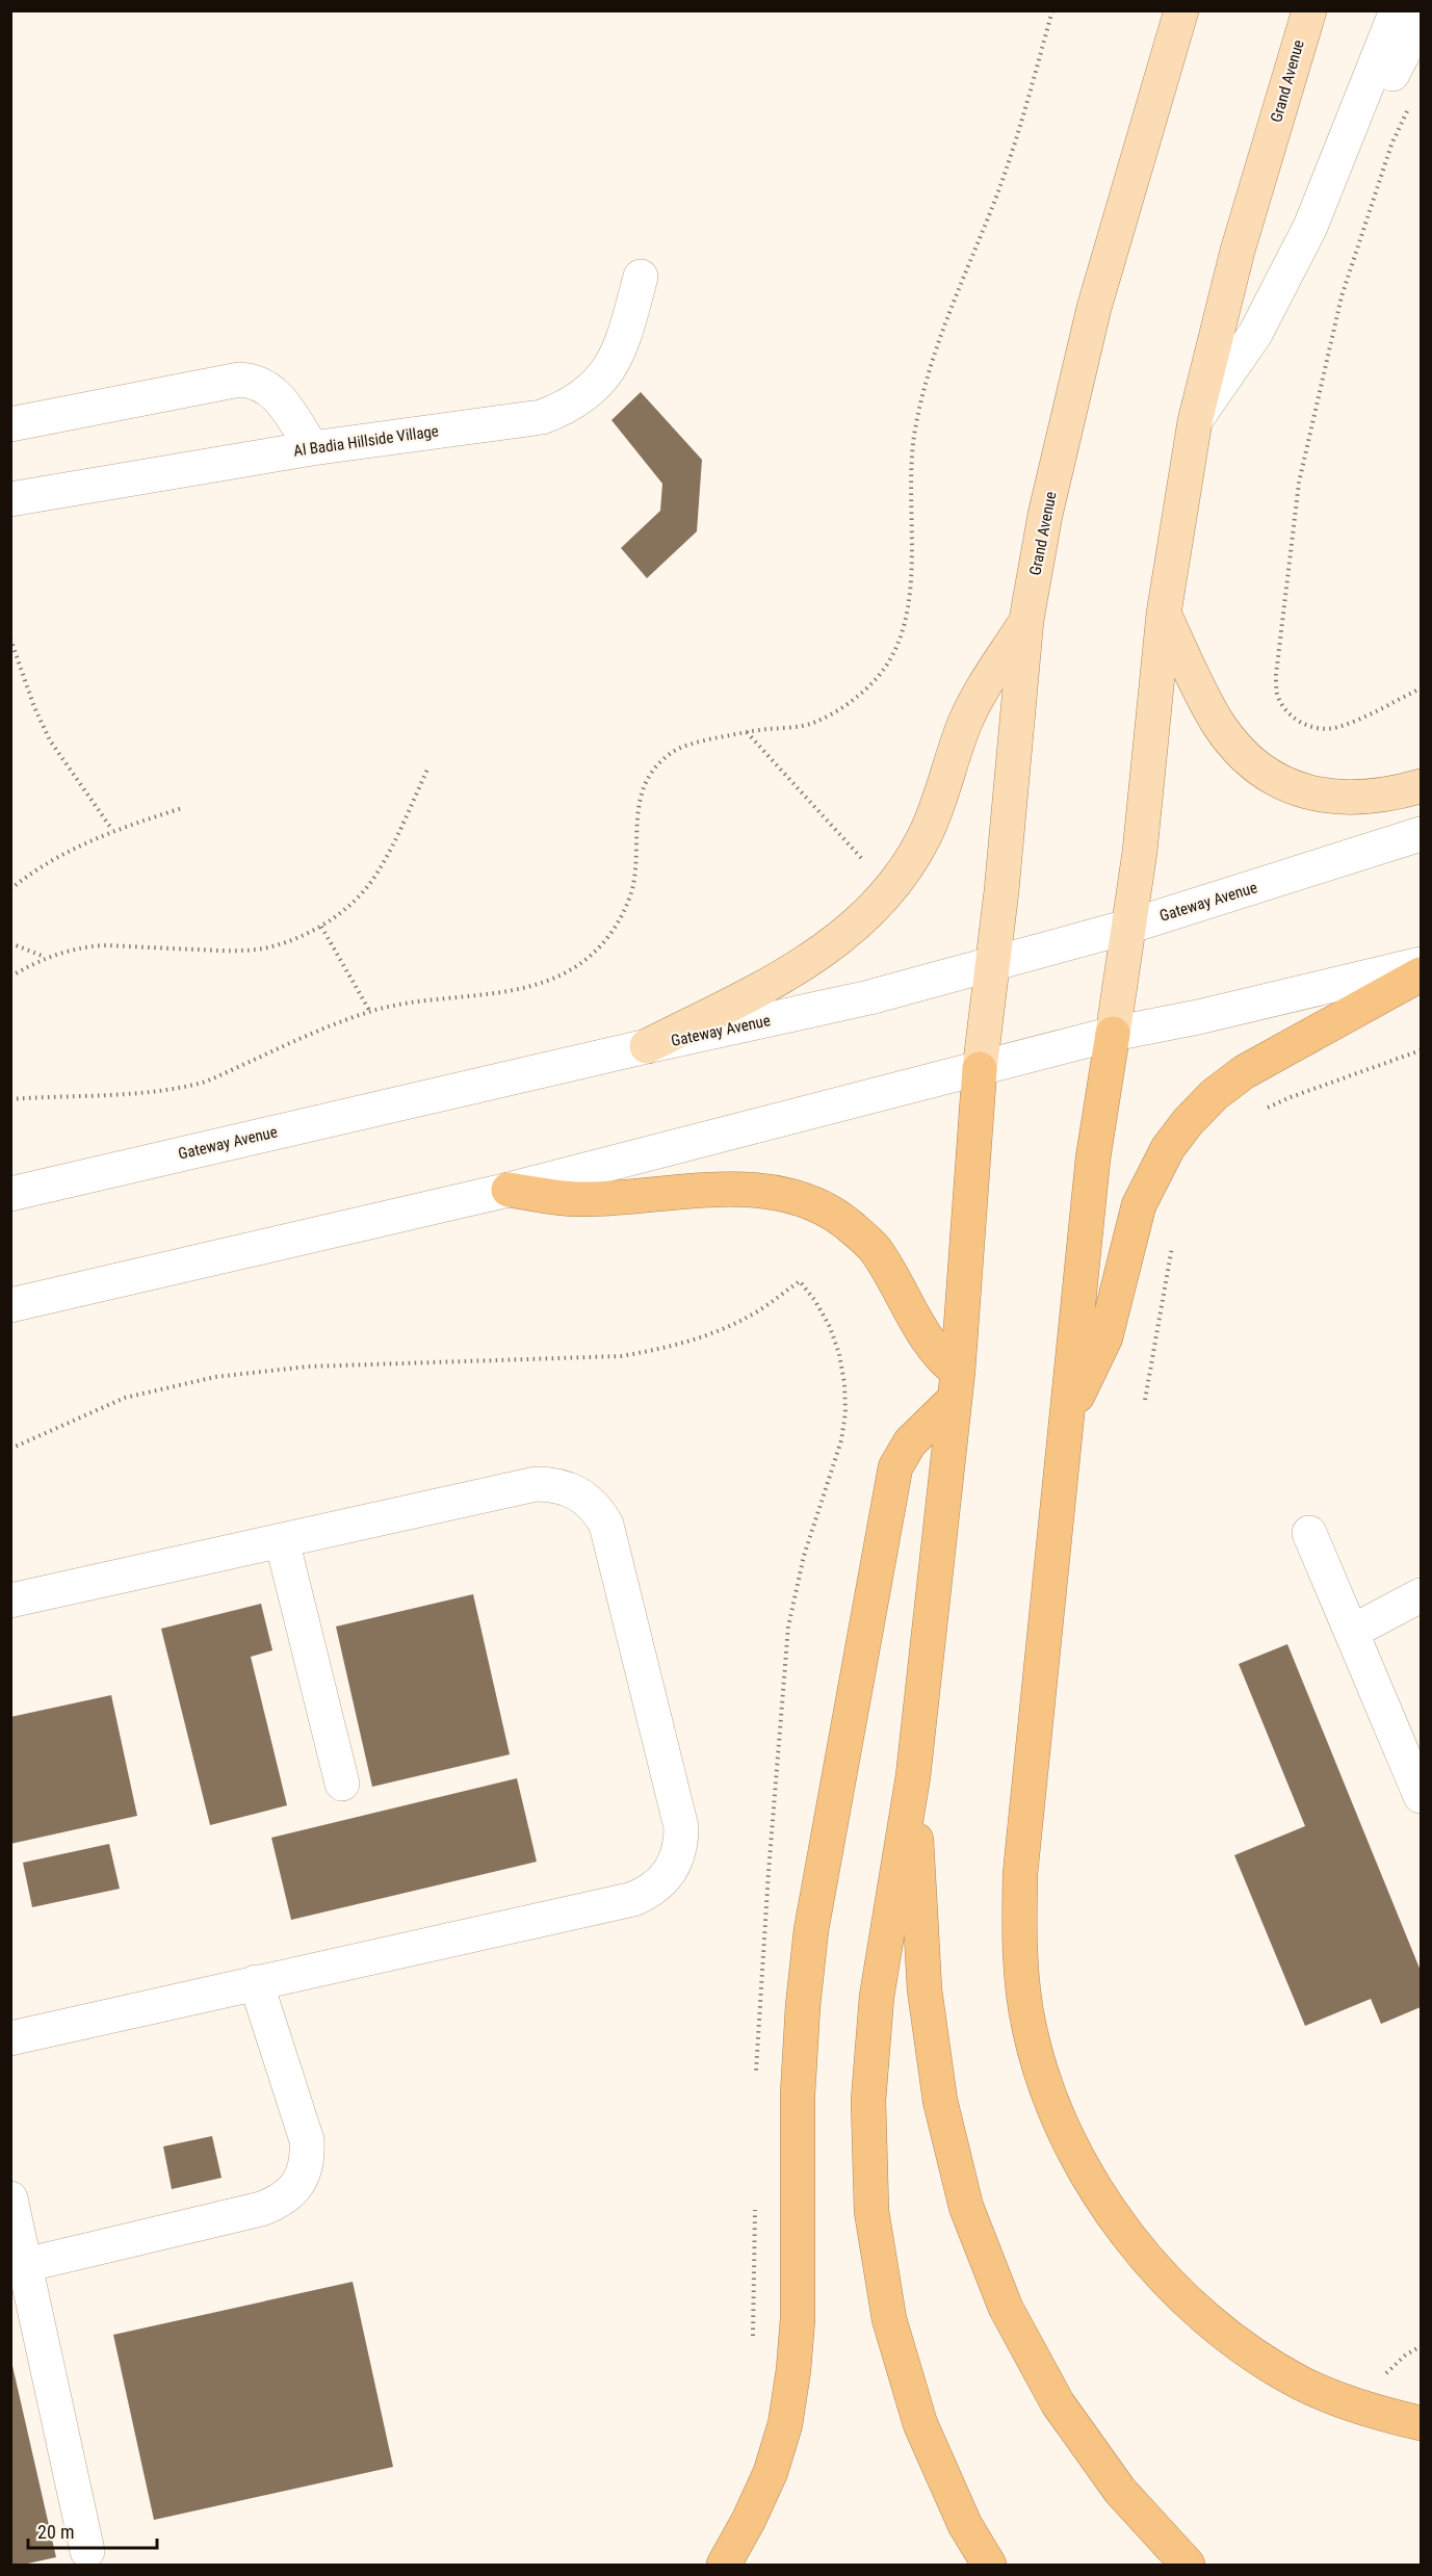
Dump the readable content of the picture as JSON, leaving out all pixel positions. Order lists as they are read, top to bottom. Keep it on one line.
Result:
{"streets":{"main road":["Grand Avenue"],"street":["Al Badia Hillside Village","Gateway Avenue"]},"crossings":[["Grand Avenue","Gateway Avenue"]],"scale_bar":"20 m"}
